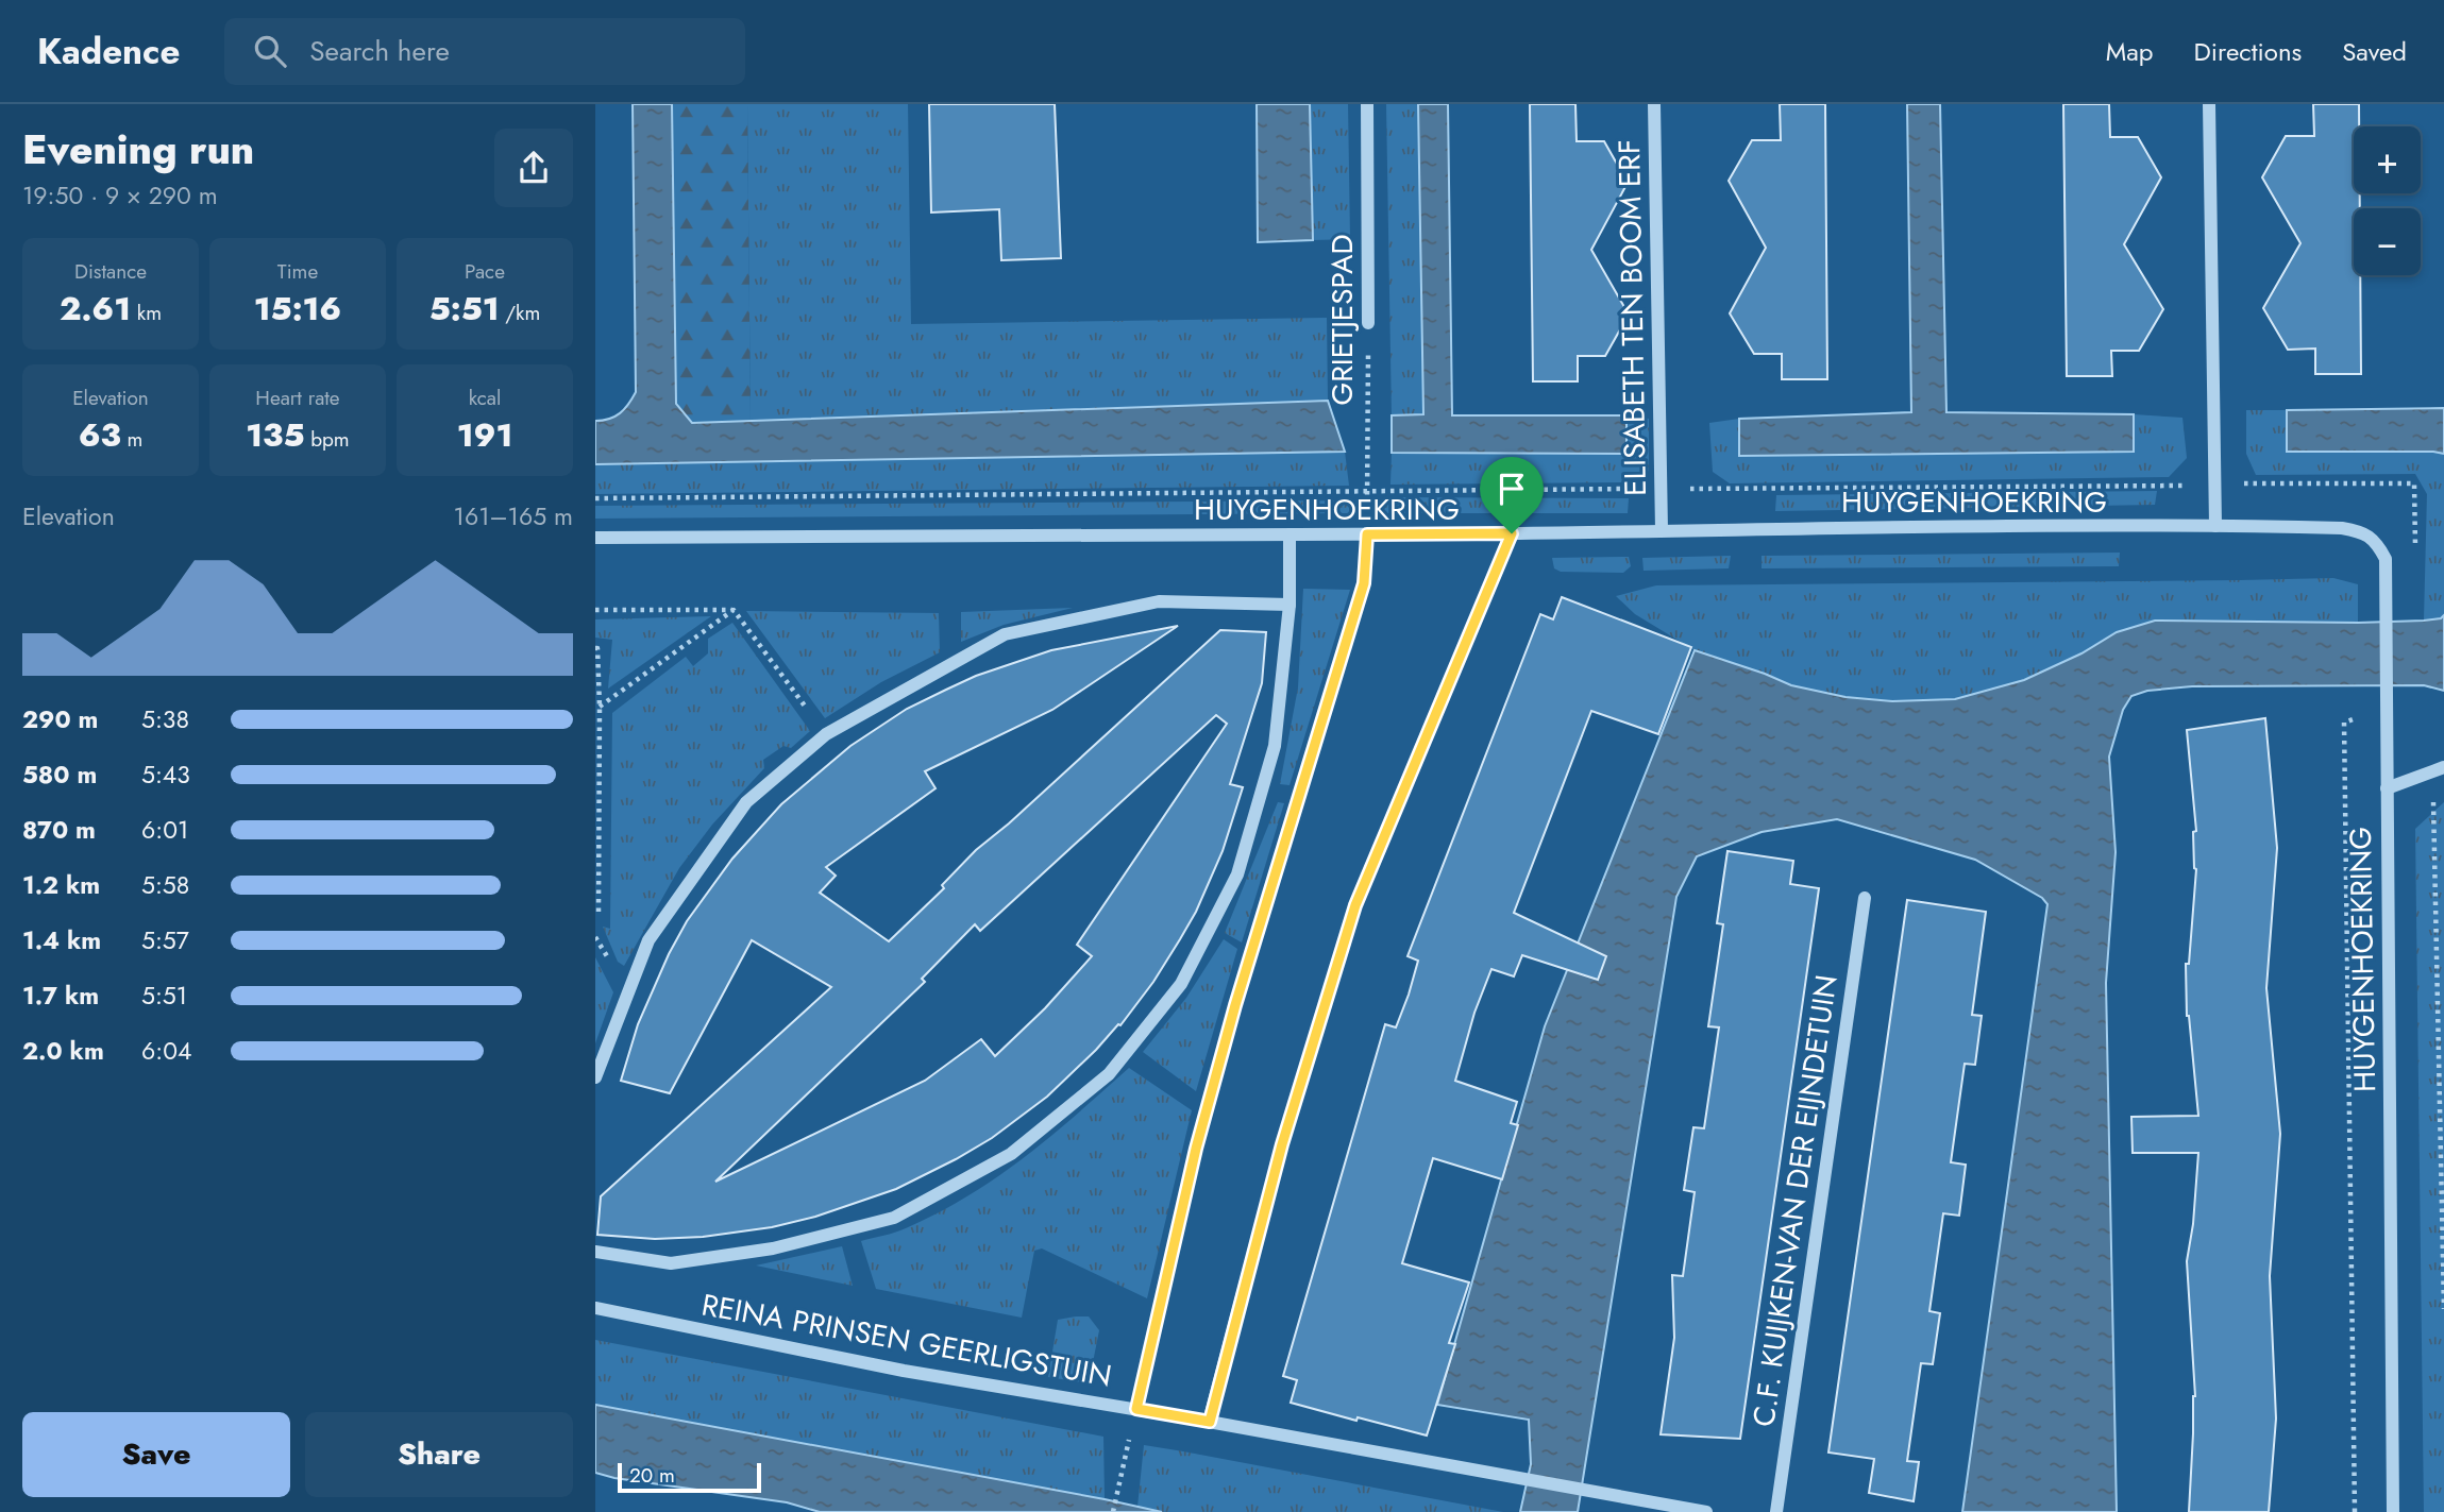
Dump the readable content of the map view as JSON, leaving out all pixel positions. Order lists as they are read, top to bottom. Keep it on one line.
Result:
{"streets":{"street":["ELISABETH TEN BOOM ERF","GRIETJESPAD","HUYGENHOEKRING","C.F. KUIJKEN-VAN DER EIJNDETUIN","REINA PRINSEN GEERLIGSTUIN"]},"crossings":[["ELISABETH TEN BOOM ERF","HUYGENHOEKRING"],["GRIETJESPAD","HUYGENHOEKRING"],["GRIETJESPAD","REINA PRINSEN GEERLIGSTUIN"],["HUYGENHOEKRING","REINA PRINSEN GEERLIGSTUIN"]],"scale_bar":"20 m","page":{"header":"Kadence","search":"Search here","nav":["Map","Directions","Saved"],"heading":["Evening run","19:50 · 9 × 290 m"],"map_buttons":["+","−"],"stats":[["Distance","2.61 km"],["Time","15:16"],["Pace","5:51 /km"],["Elevation","63 m"],["Heart rate","135 bpm"],["kcal","191"]],"chart":["Elevation","161–165 m"],"list":[{"name":"290 m","note":"5:38"},{"name":"580 m","note":"5:43"},{"name":"870 m","note":"6:01"},{"name":"1.2 km","note":"5:58"},{"name":"1.4 km","note":"5:57"},{"name":"1.7 km","note":"5:51"},{"name":"2.0 km","note":"6:04"}],"buttons":["Save","Share"],"scale":"20 m"}}
